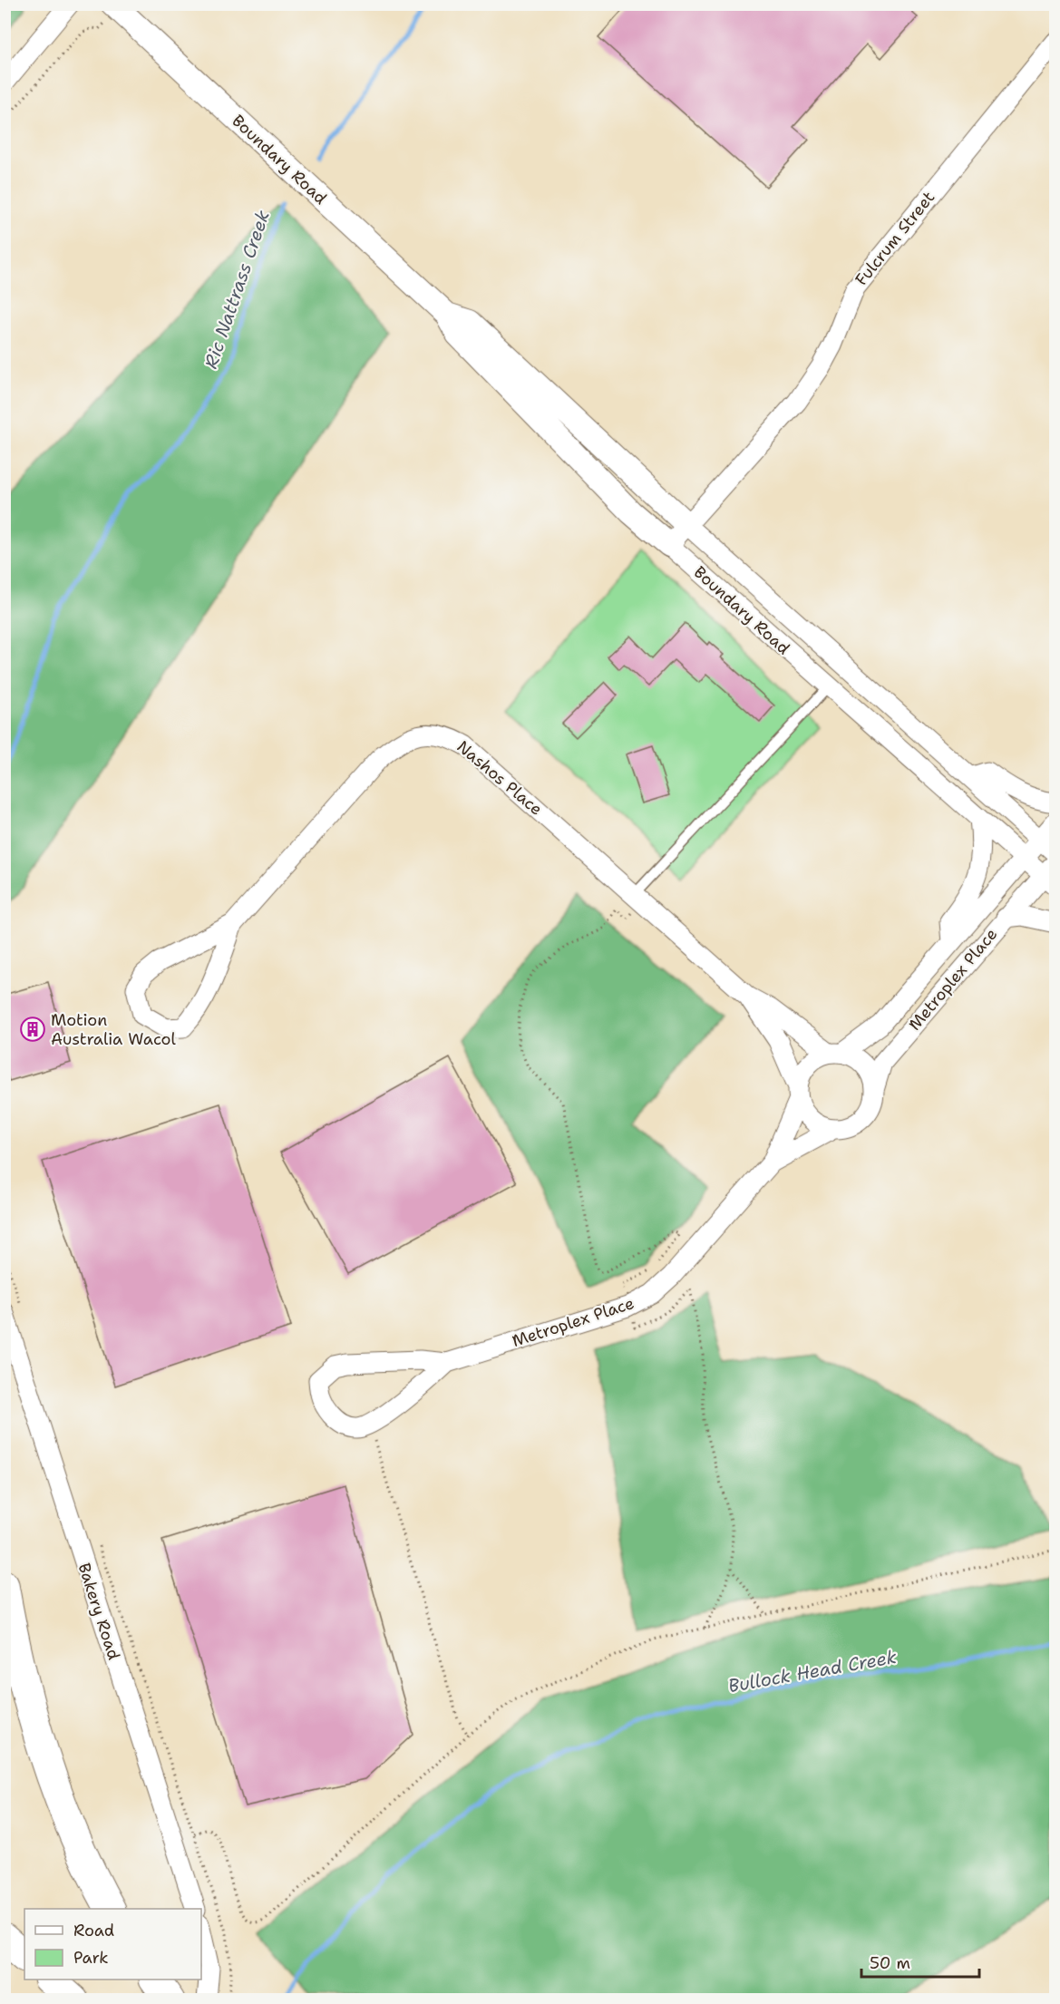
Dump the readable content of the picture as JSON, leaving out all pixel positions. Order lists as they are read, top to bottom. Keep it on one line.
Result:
{"streets":{"street":["Boundary Road","Fulcrum Street","Nashos Place","Metroplex Place","Bakery Road"]},"crossings":[["Boundary Road","Fulcrum Street"],["Boundary Road","Metroplex Place"],["Nashos Place","Metroplex Place"]],"water":["Ric Nattrass Creek","Bullock Head Creek"],"places":{"building":["Motion Australia Wacol"]},"legend":["Road","Park"],"scale_bar":"50 m"}
